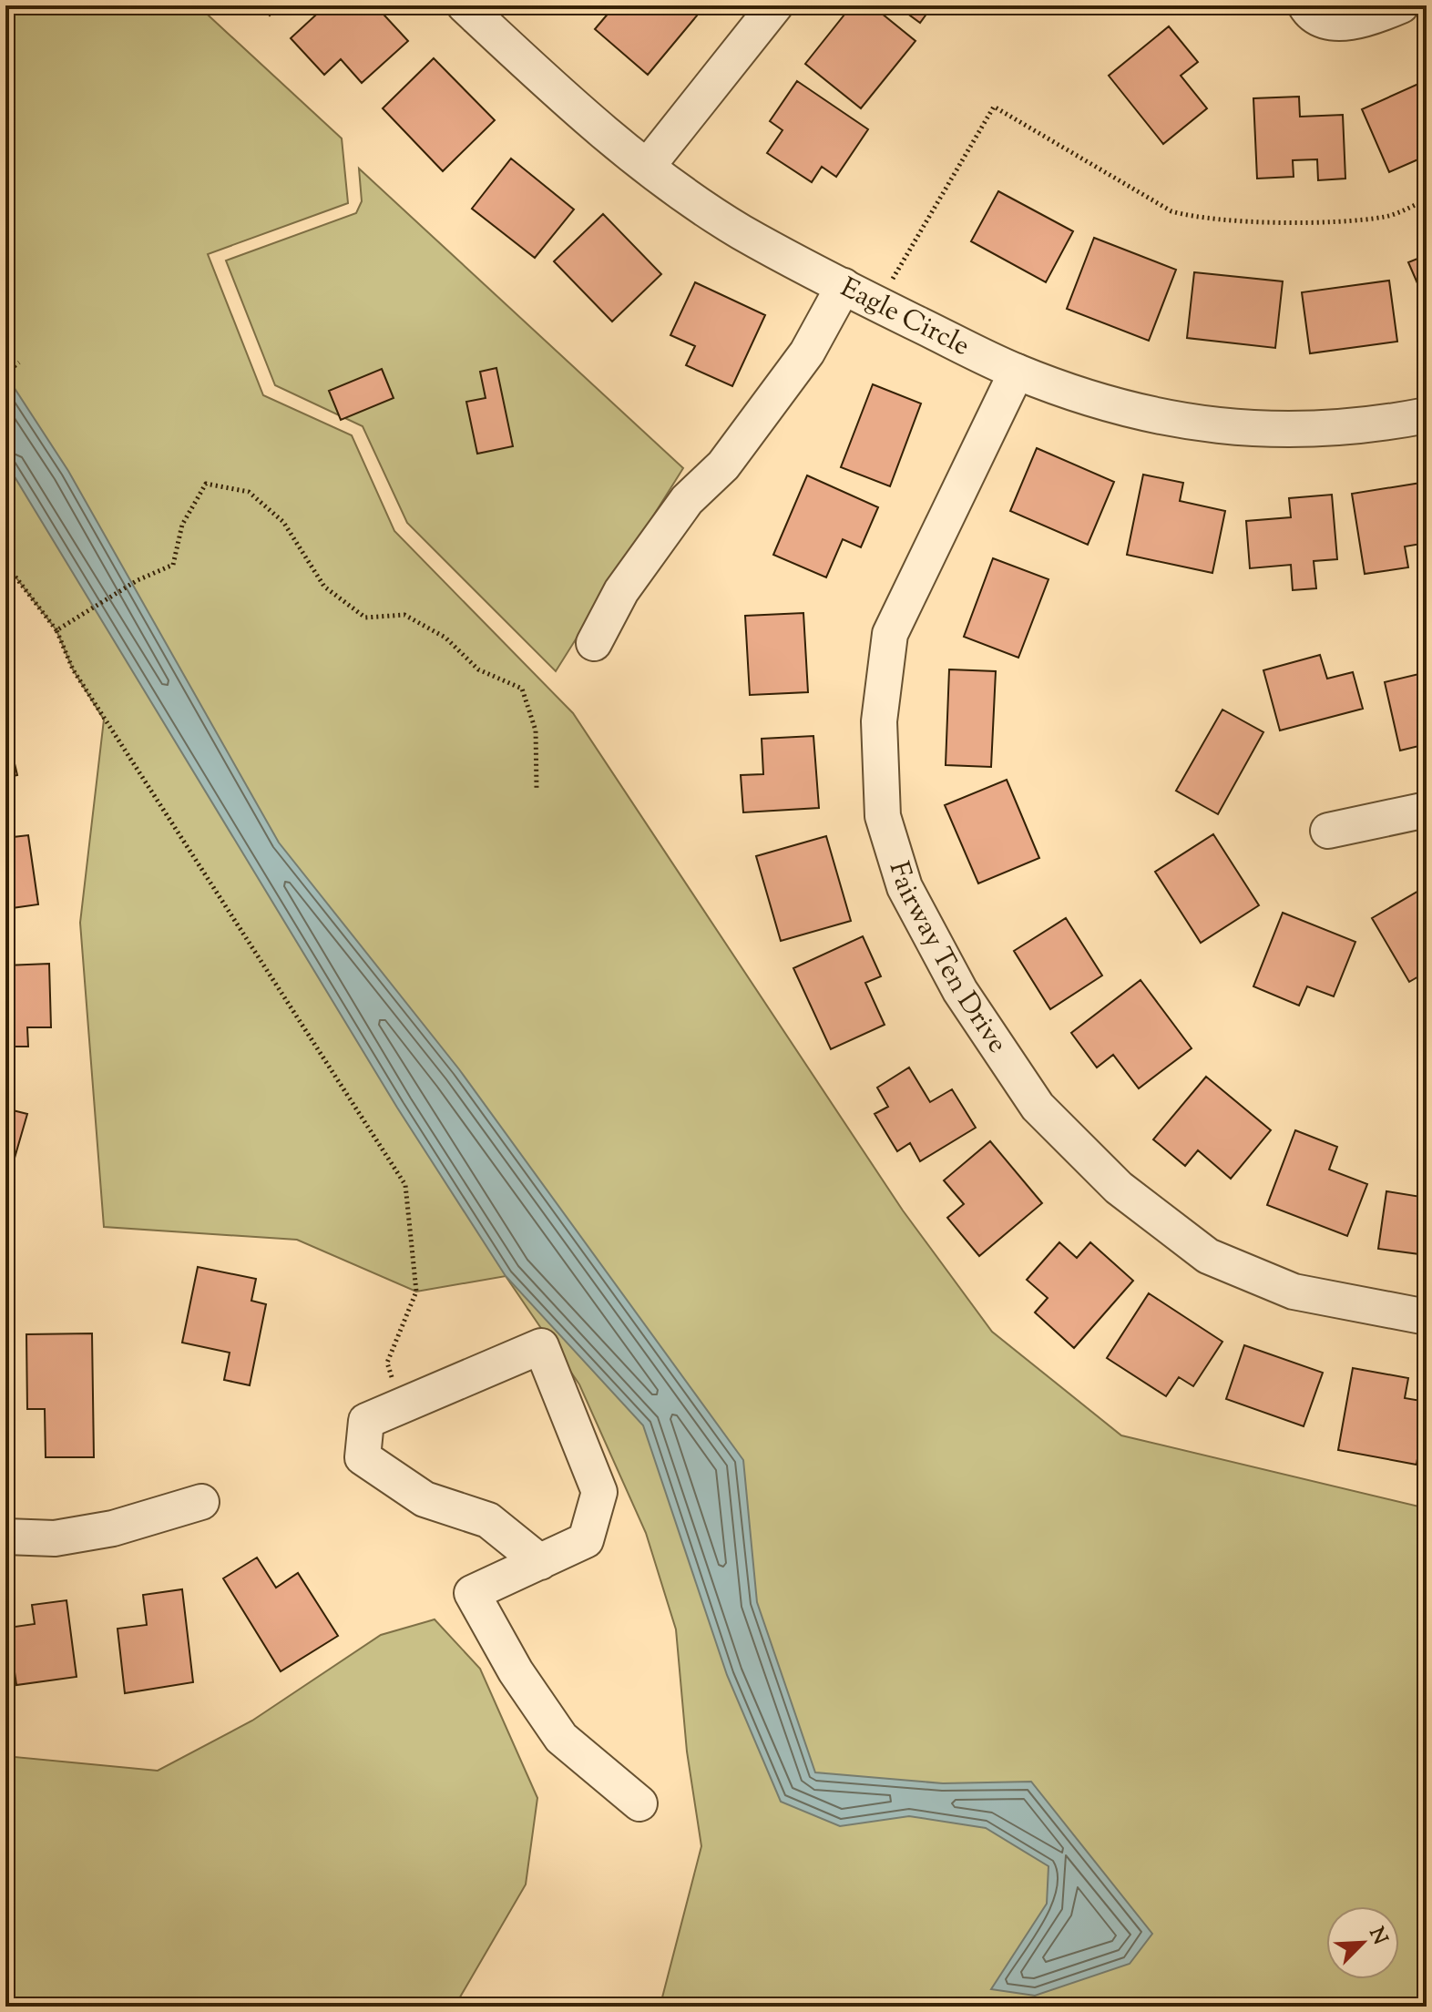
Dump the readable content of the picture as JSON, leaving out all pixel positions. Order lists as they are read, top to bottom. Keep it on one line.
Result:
{"streets":{"street":["Eagle Circle","Fairway Ten Drive"]},"crossings":[["Eagle Circle","Fairway Ten Drive"]],"north":"top right"}
